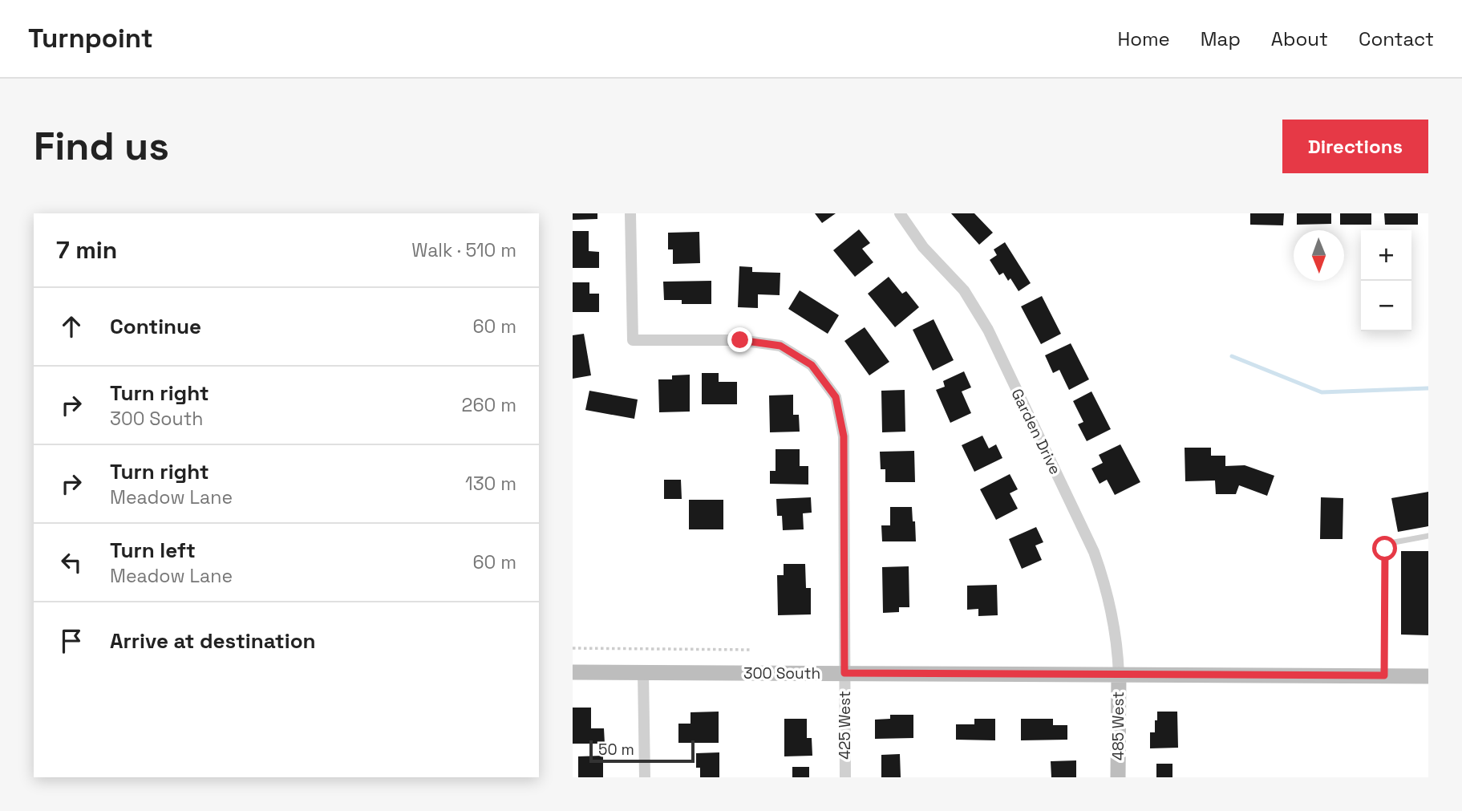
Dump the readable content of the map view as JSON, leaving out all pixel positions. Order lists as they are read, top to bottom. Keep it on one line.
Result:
{"streets":{"street":["Garden Drive","300 South","425 West","485 West"]},"crossings":[["Garden Drive","300 South"],["Garden Drive","485 West"],["300 South","425 West"],["300 South","485 West"]],"scale_bar":"50 m","north":"bottom","page":{"header":"Turnpoint","nav":["Home","Map","About","Contact"],"buttons":"Directions","title":"Find us","heading":["7 min","Walk · 510 m"],"map_buttons":["+","−"],"list":[["Continue","60 m"],["Turn right","300 South","260 m"],["Turn right","Meadow Lane","130 m"],["Turn left","Meadow Lane","60 m"],"Arrive at destination"],"scale":"50 m"}}
